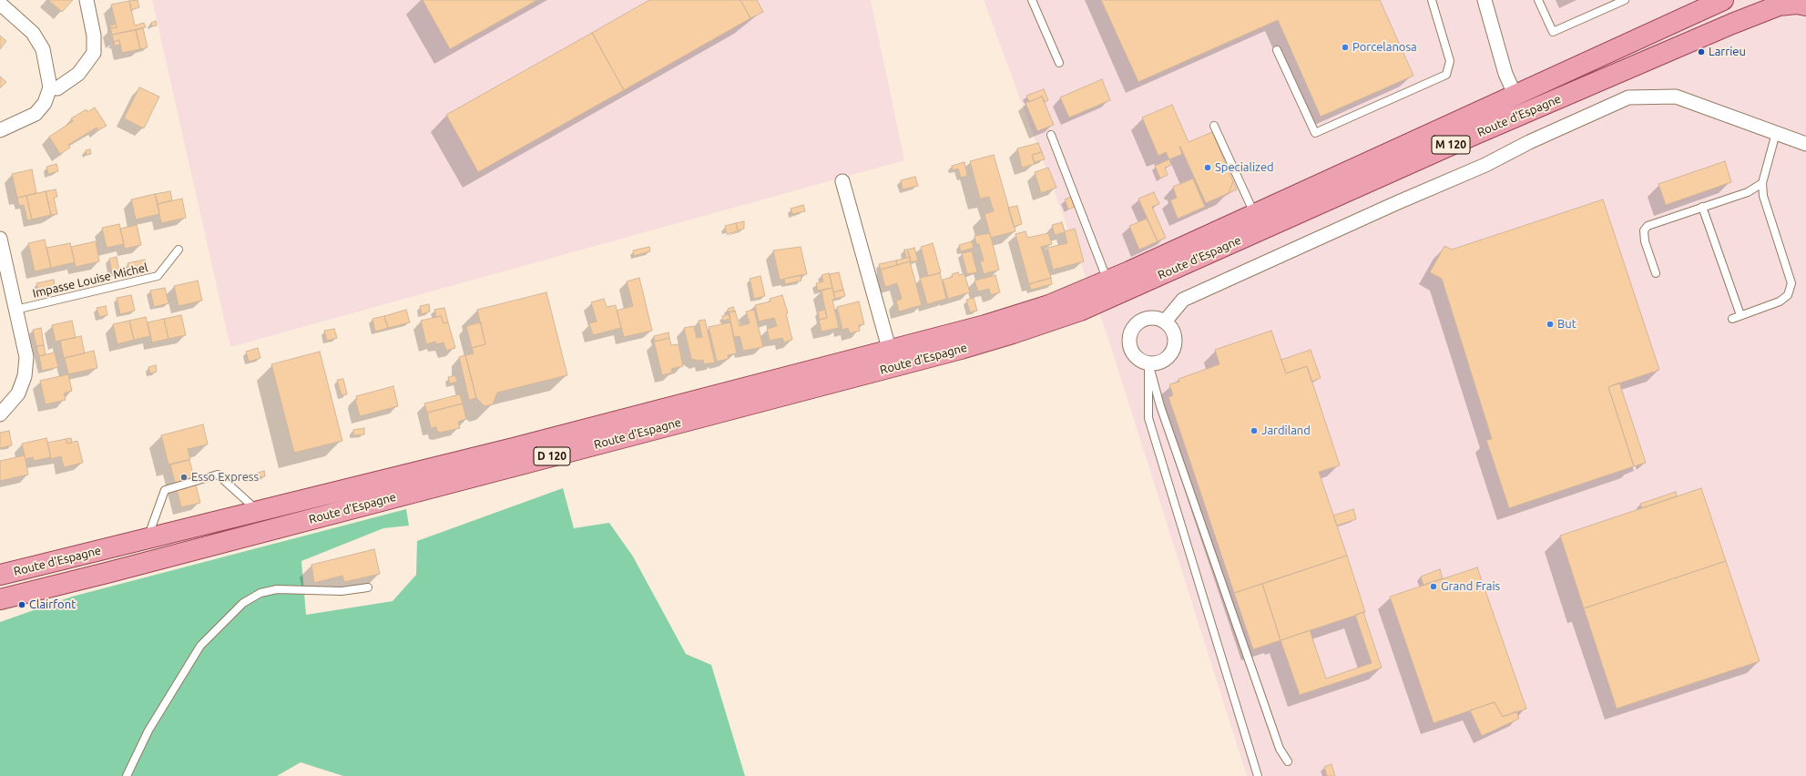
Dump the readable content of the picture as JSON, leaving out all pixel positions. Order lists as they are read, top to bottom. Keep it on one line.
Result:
{"streets":{"main road":["Route d'Espagne","M 120","D 120"],"lane":["Impasse Louise Michel"]},"places":["Porcelanosa","Larrieu","Specialized","But","Jardiland","Esso Express","Grand Frais","Clairfont"]}
